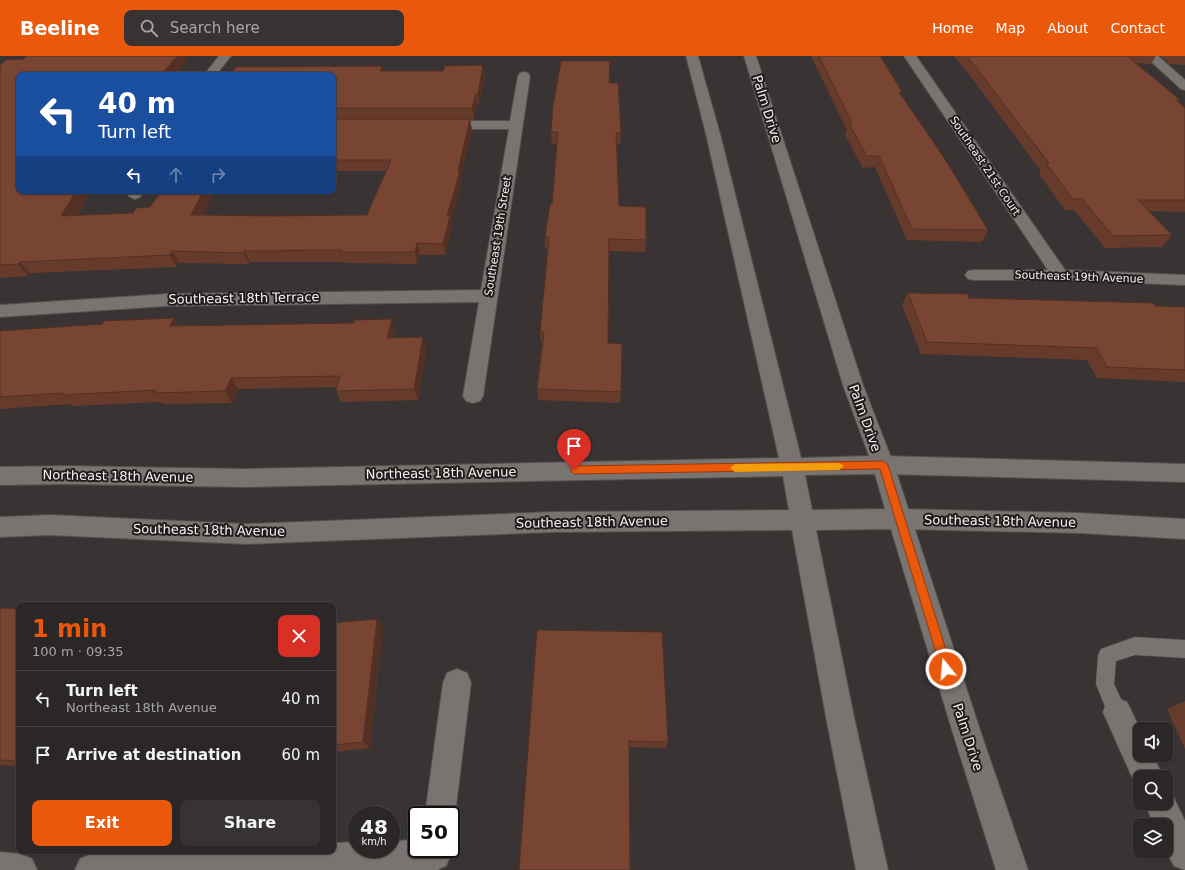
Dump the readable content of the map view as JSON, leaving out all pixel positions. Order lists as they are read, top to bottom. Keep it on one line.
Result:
{"streets":{"street":["Palm Drive","Southeast 21st Court","Southeast 19th Street","Southeast 19th Avenue","Southeast 18th Terrace","Northeast 18th Avenue","Southeast 18th Avenue"]},"crossings":[["Palm Drive","Northeast 18th Avenue"],["Palm Drive","Southeast 18th Avenue"],["Southeast 21st Court","Southeast 19th Avenue"],["Southeast 19th Street","Southeast 18th Terrace"]],"page":{"header":"Beeline","search":"Search here","nav":["Home","Map","About","Contact"],"turn":["40 m","Turn left"],"heading":["1 min","100 m · 09:35"],"list":[{"name":"Turn left","note":"Northeast 18th Avenue","value":"40 m"},{"name":"Arrive at destination","value":"60 m"}],"buttons":["Exit","Share"],"speed":"48 km/h","limit":"50"}}
